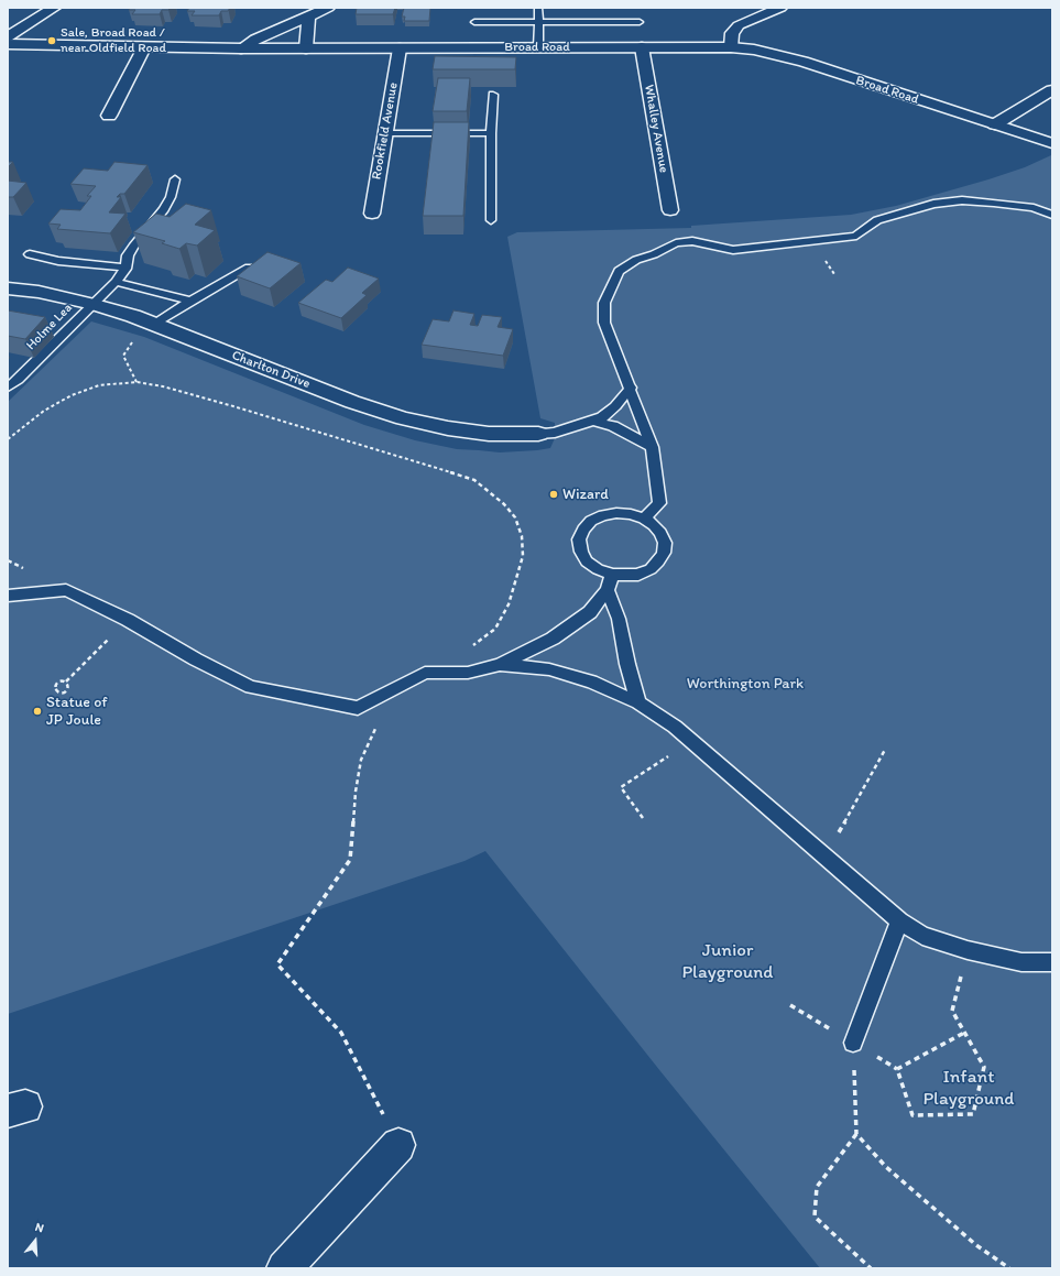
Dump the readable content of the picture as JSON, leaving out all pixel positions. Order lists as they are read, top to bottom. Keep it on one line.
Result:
{"streets":{"street":["Broad Road","Whalley Avenue","Rookfield Avenue","Charlton Drive"],"lane":["Holme Lea"]},"crossings":[["Broad Road","Whalley Avenue"],["Broad Road","Rookfield Avenue"],["Holme Lea","Charlton Drive"]],"parks":["Worthington Park","Junior Playground","Infant Playground"],"places":["Sale, Broad Road / near Oldfield Road","Wizard","Statue of JP Joule"],"north":"top"}
